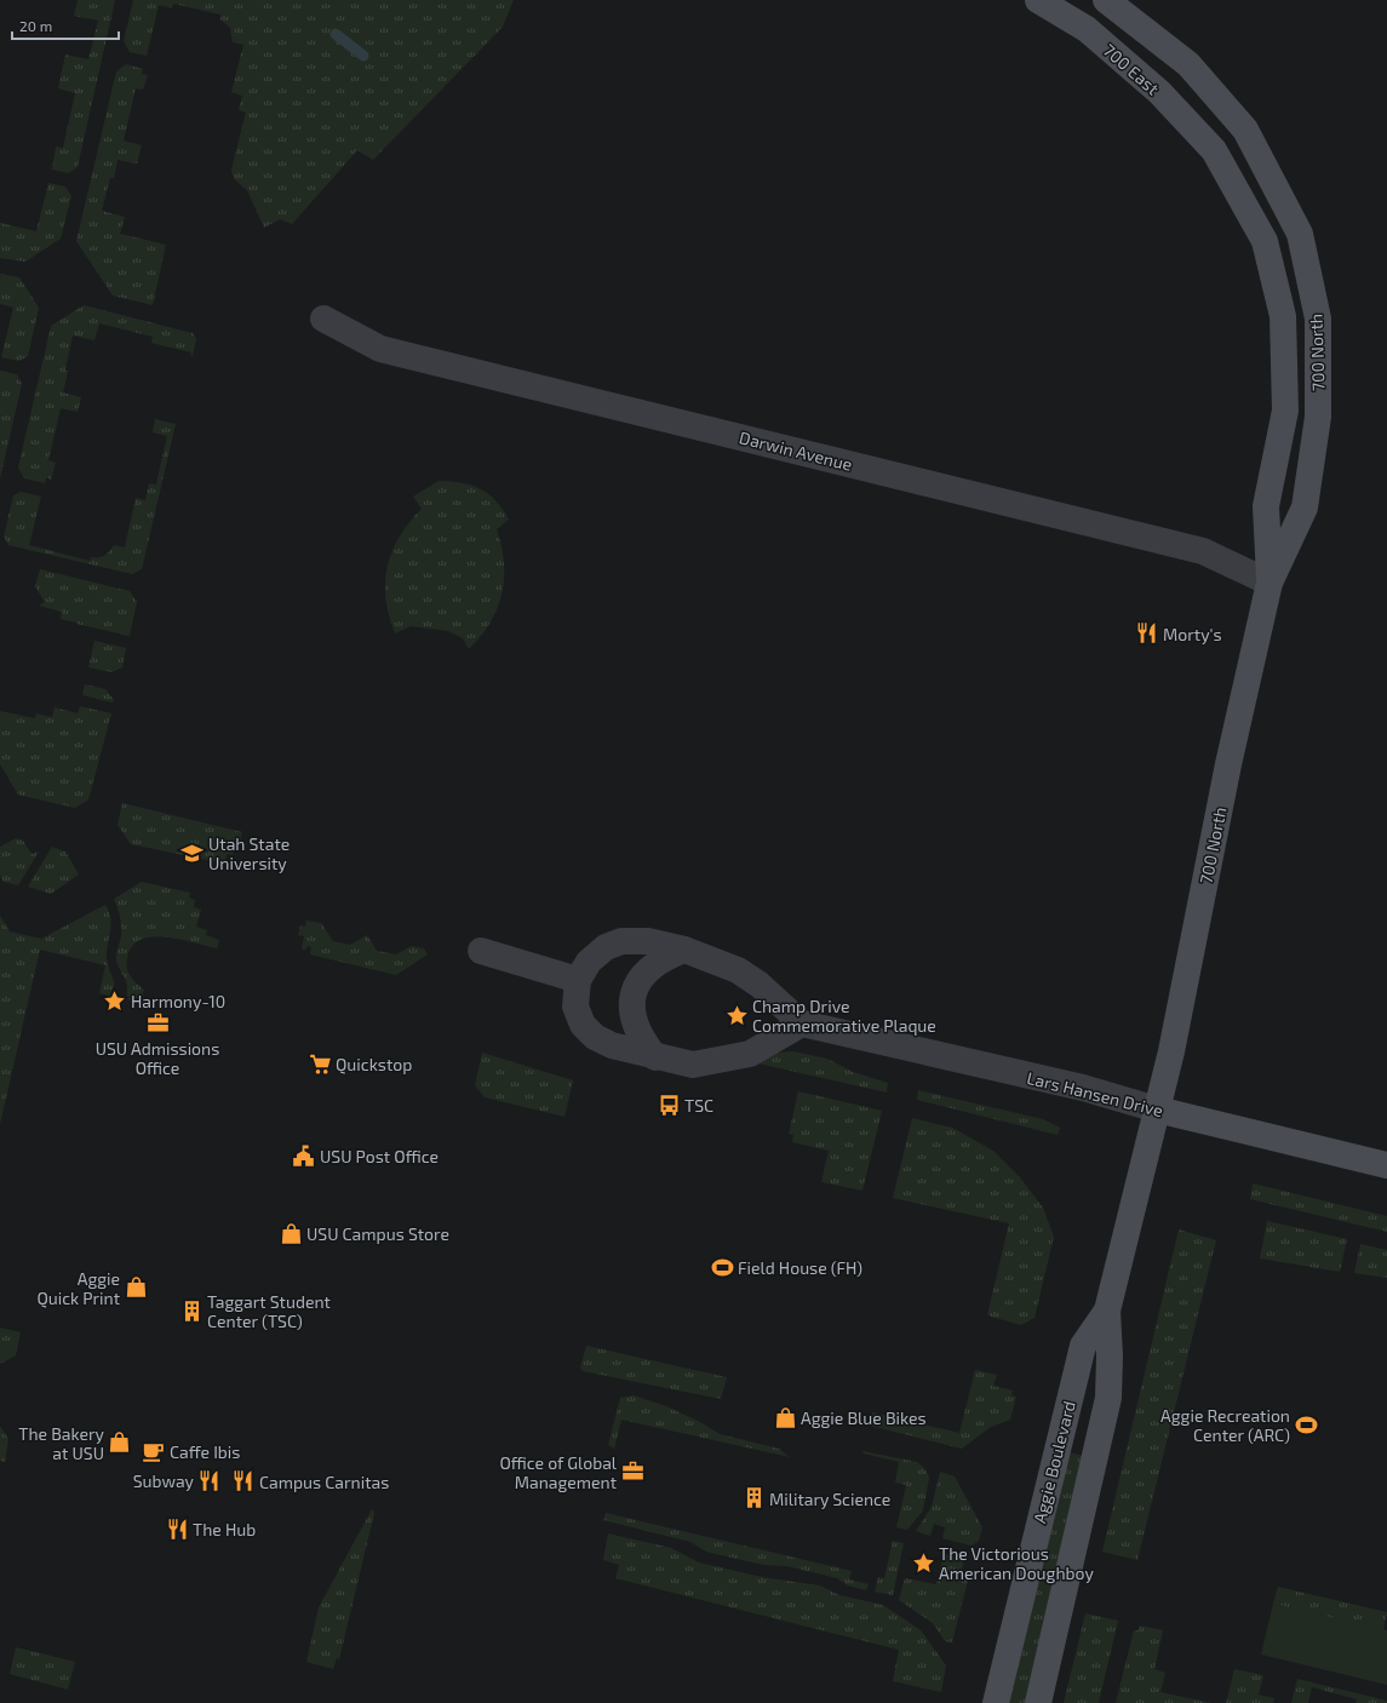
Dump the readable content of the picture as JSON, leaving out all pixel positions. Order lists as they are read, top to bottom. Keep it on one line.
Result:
{"streets":{"main road":["700 East","700 North","Lars Hansen Drive","Aggie Boulevard"],"street":["Darwin Avenue"]},"crossings":[["700 East","700 North"],["700 North","Darwin Avenue"],["700 North","Lars Hansen Drive"],["700 North","Aggie Boulevard"],["Lars Hansen Drive","Aggie Boulevard"]],"places":{"restaurant":["Morty's","Subway","Campus Carnitas","The Hub"],"school or university":["Utah State University"],"place":["Harmony-10","Champ Drive Commemorative Plaque","The Victorious American Doughboy"],"office":["USU Admissions Office","Office of Global Management"],"supermarket":["Quickstop"],"bus stop":["TSC"],"public building":["USU Post Office"],"shop":["USU Campus Store","Aggie Quick Print","Aggie Blue Bikes","The Bakery at USU"],"sports":["Field House (FH)","Aggie Recreation Center (ARC)"],"building":["Taggart Student Center (TSC)","Military Science"],"cafe":["Caffe Ibis"]},"scale_bar":"20 m"}
